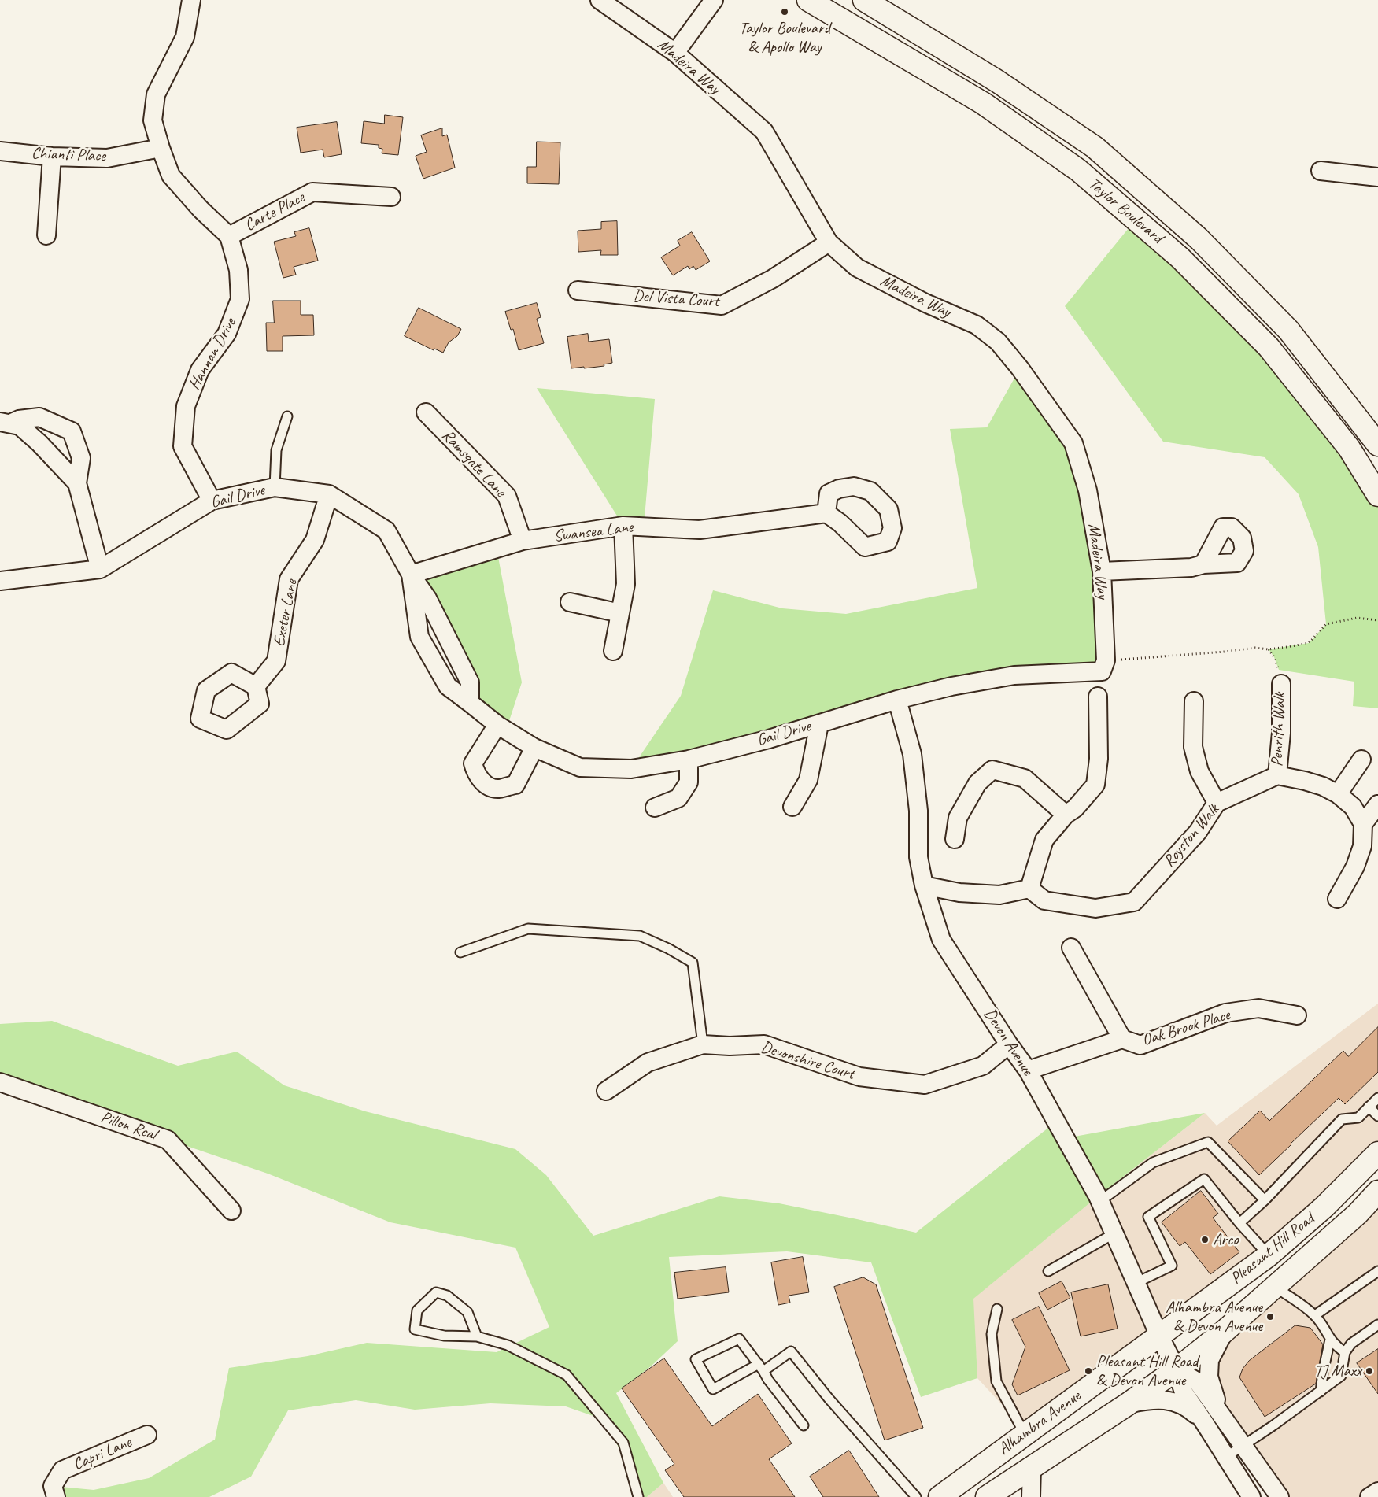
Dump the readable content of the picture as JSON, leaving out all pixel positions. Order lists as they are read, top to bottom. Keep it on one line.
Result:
{"streets":{"main road":["Taylor Boulevard","Pleasant Hill Road","Alhambra Avenue"],"street":["Madeira Way","Chianti Place","Carte Place","Del Vista Court","Hannan Drive","Ramsgate Lane","Gail Drive","Swansea Lane","Exeter Lane","Penrith Walk","Royston Walk","Oak Brook Place","Devon Avenue","Devonshire Court","Pillon Real","Capri Lane"]},"crossings":[["Madeira Way","Del Vista Court"],["Madeira Way","Gail Drive"],["Carte Place","Hannan Drive"],["Hannan Drive","Gail Drive"],["Ramsgate Lane","Swansea Lane"],["Gail Drive","Swansea Lane"],["Gail Drive","Exeter Lane"],["Gail Drive","Devon Avenue"],["Penrith Walk","Royston Walk"],["Oak Brook Place","Devon Avenue"],["Devon Avenue","Devonshire Court"],["Devon Avenue","Pleasant Hill Road"],["Devon Avenue","Alhambra Avenue"],["Pleasant Hill Road","Alhambra Avenue"]],"places":["Taylor Boulevard & Apollo Way","Arco","Alhambra Avenue & Devon Avenue","Pleasant Hill Road & Devon Avenue","TJ Maxx"]}
